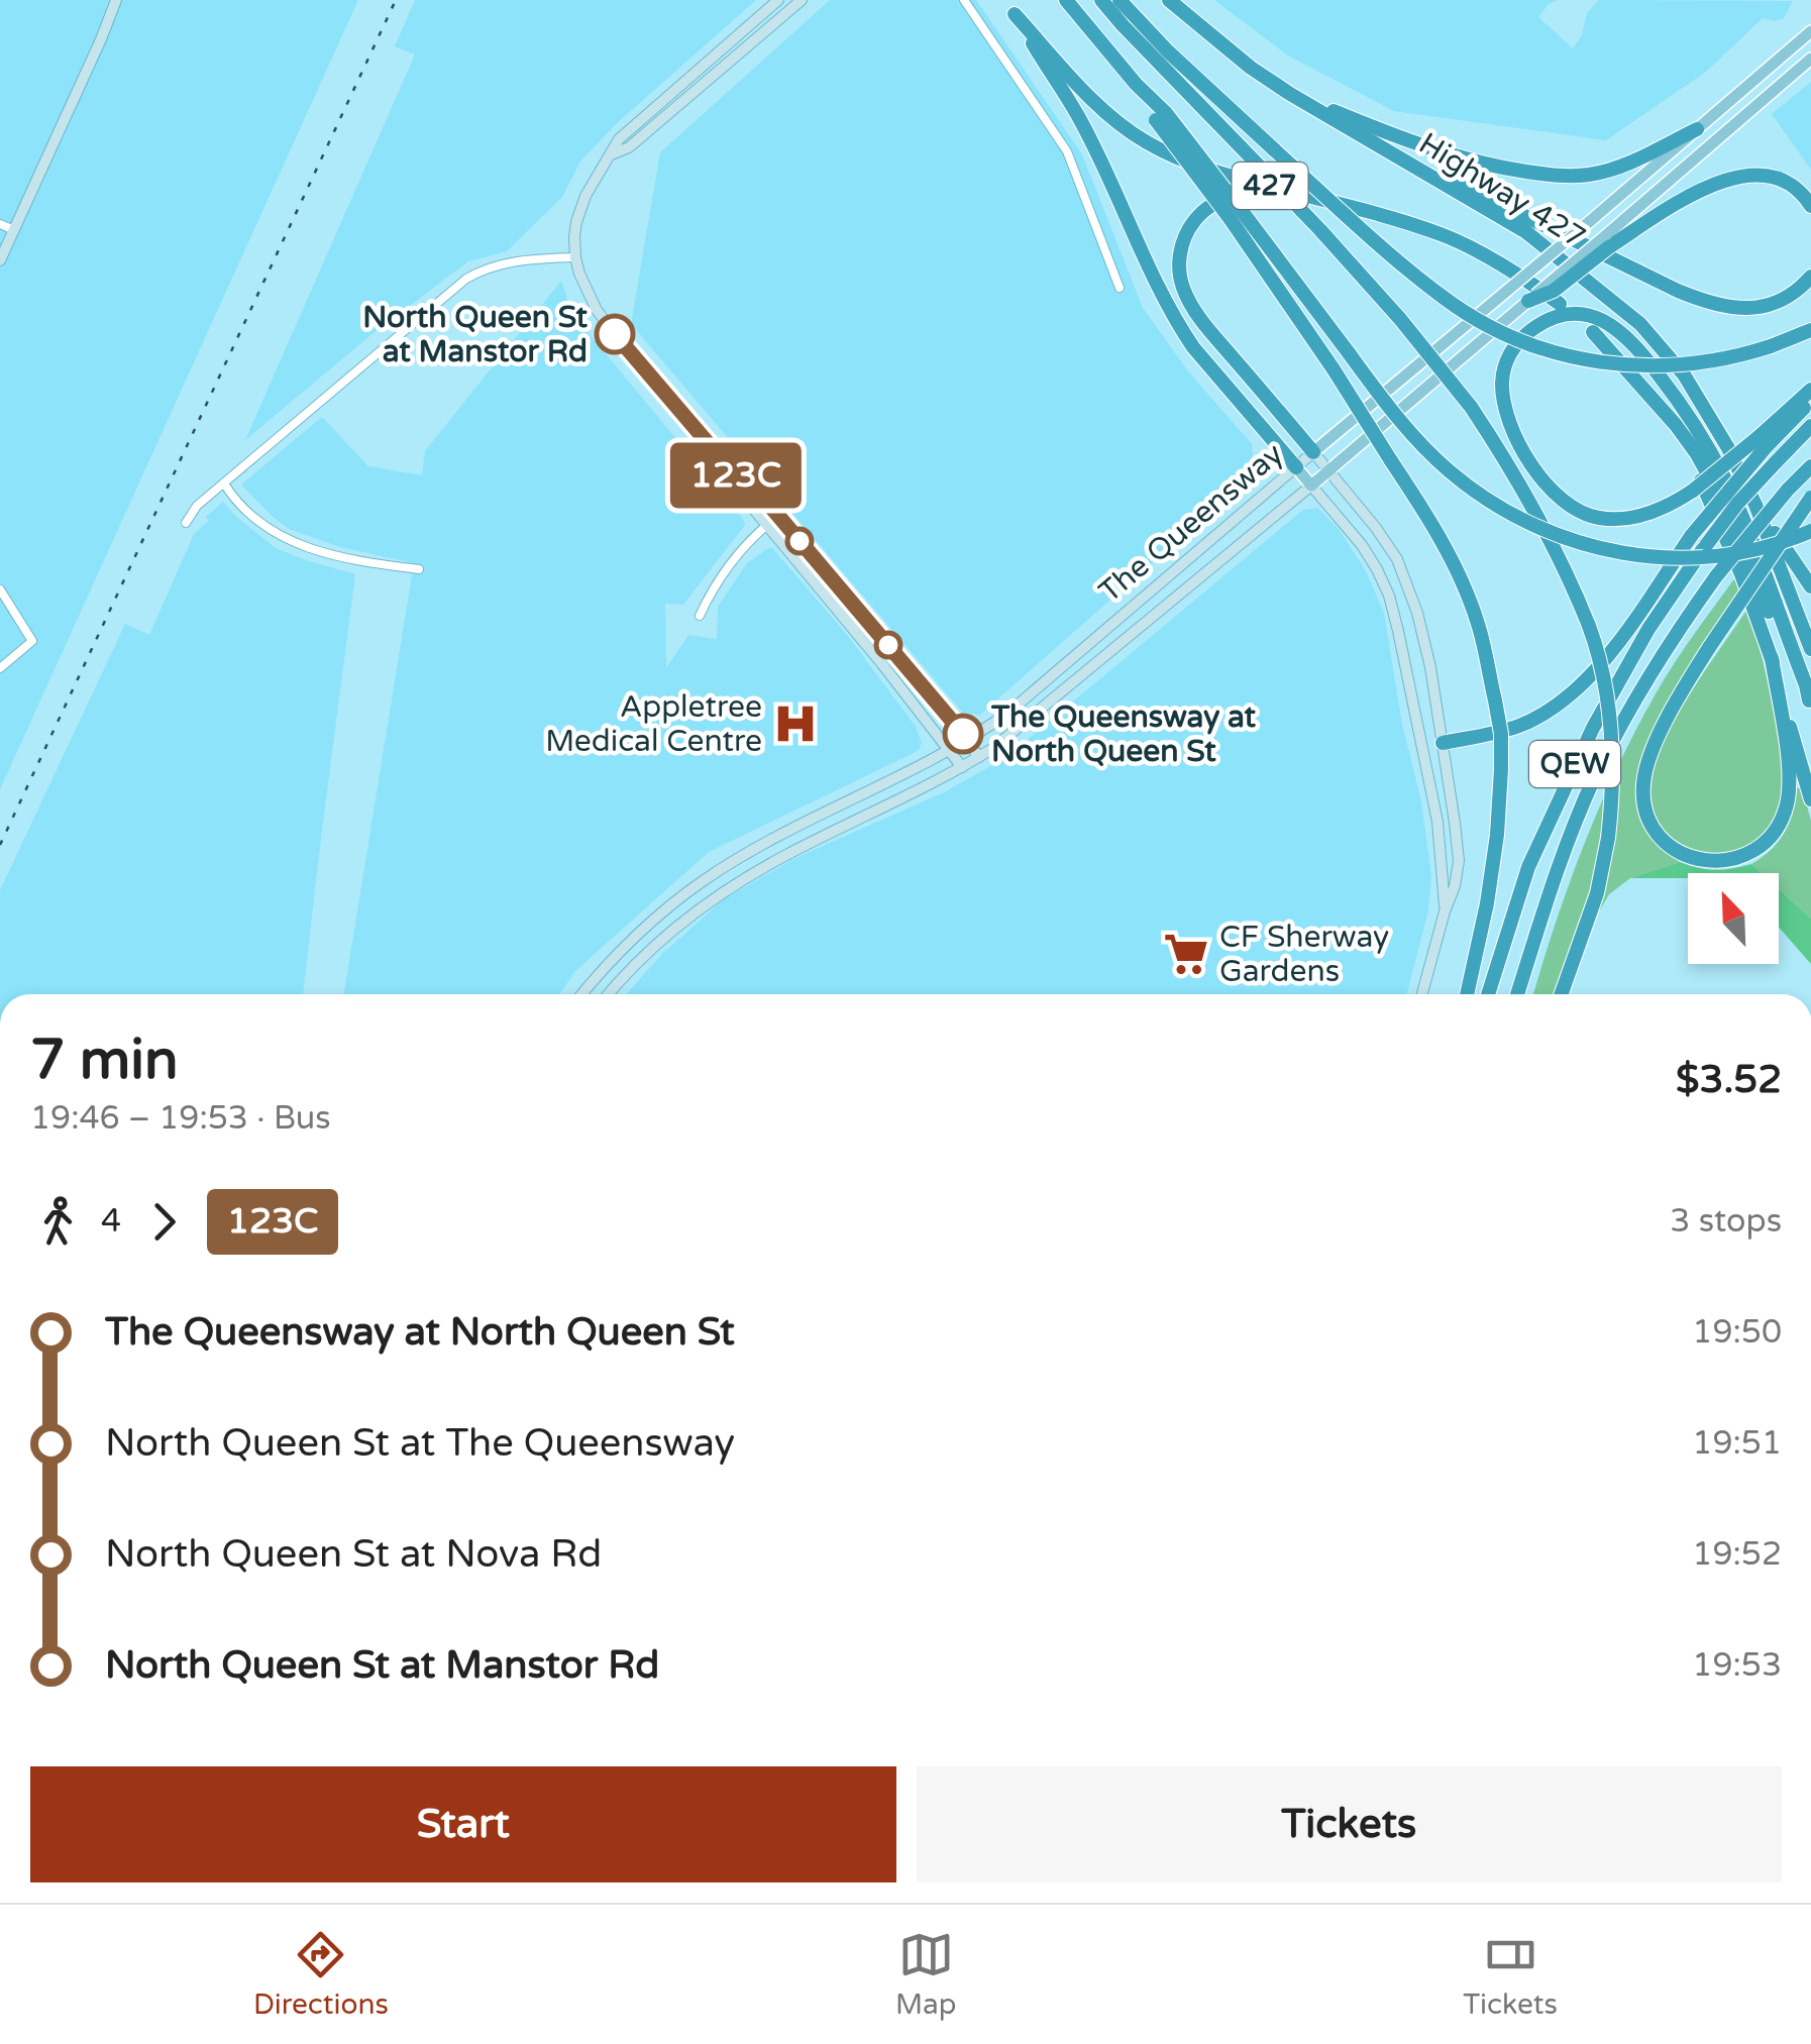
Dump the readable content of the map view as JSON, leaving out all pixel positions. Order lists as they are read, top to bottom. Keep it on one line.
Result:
{"streets":{"highway":["427","Highway 427","QEW"],"main road":["The Queensway"]},"places":{"other":["North Queen St at Manstor Rd","The Queensway at North Queen St"],"hospital":["Appletree Medical Centre"],"supermarket":["CF Sherway Gardens"]},"lines":["bus line 123C"],"north":"top left","page":{"on_map":"123C","heading":["7 min","19:46 – 19:53 · Bus","$3.52"],"legs":["4","123C","3 stops"],"list":[{"name":"The Queensway at North Queen St","value":"19:50"},{"name":"North Queen St at The Queensway","value":"19:51"},{"name":"North Queen St at Nova Rd","value":"19:52"},{"name":"North Queen St at Manstor Rd","value":"19:53"}],"buttons":["Start","Tickets"],"tabs":["Directions","Map","Tickets"]}}
